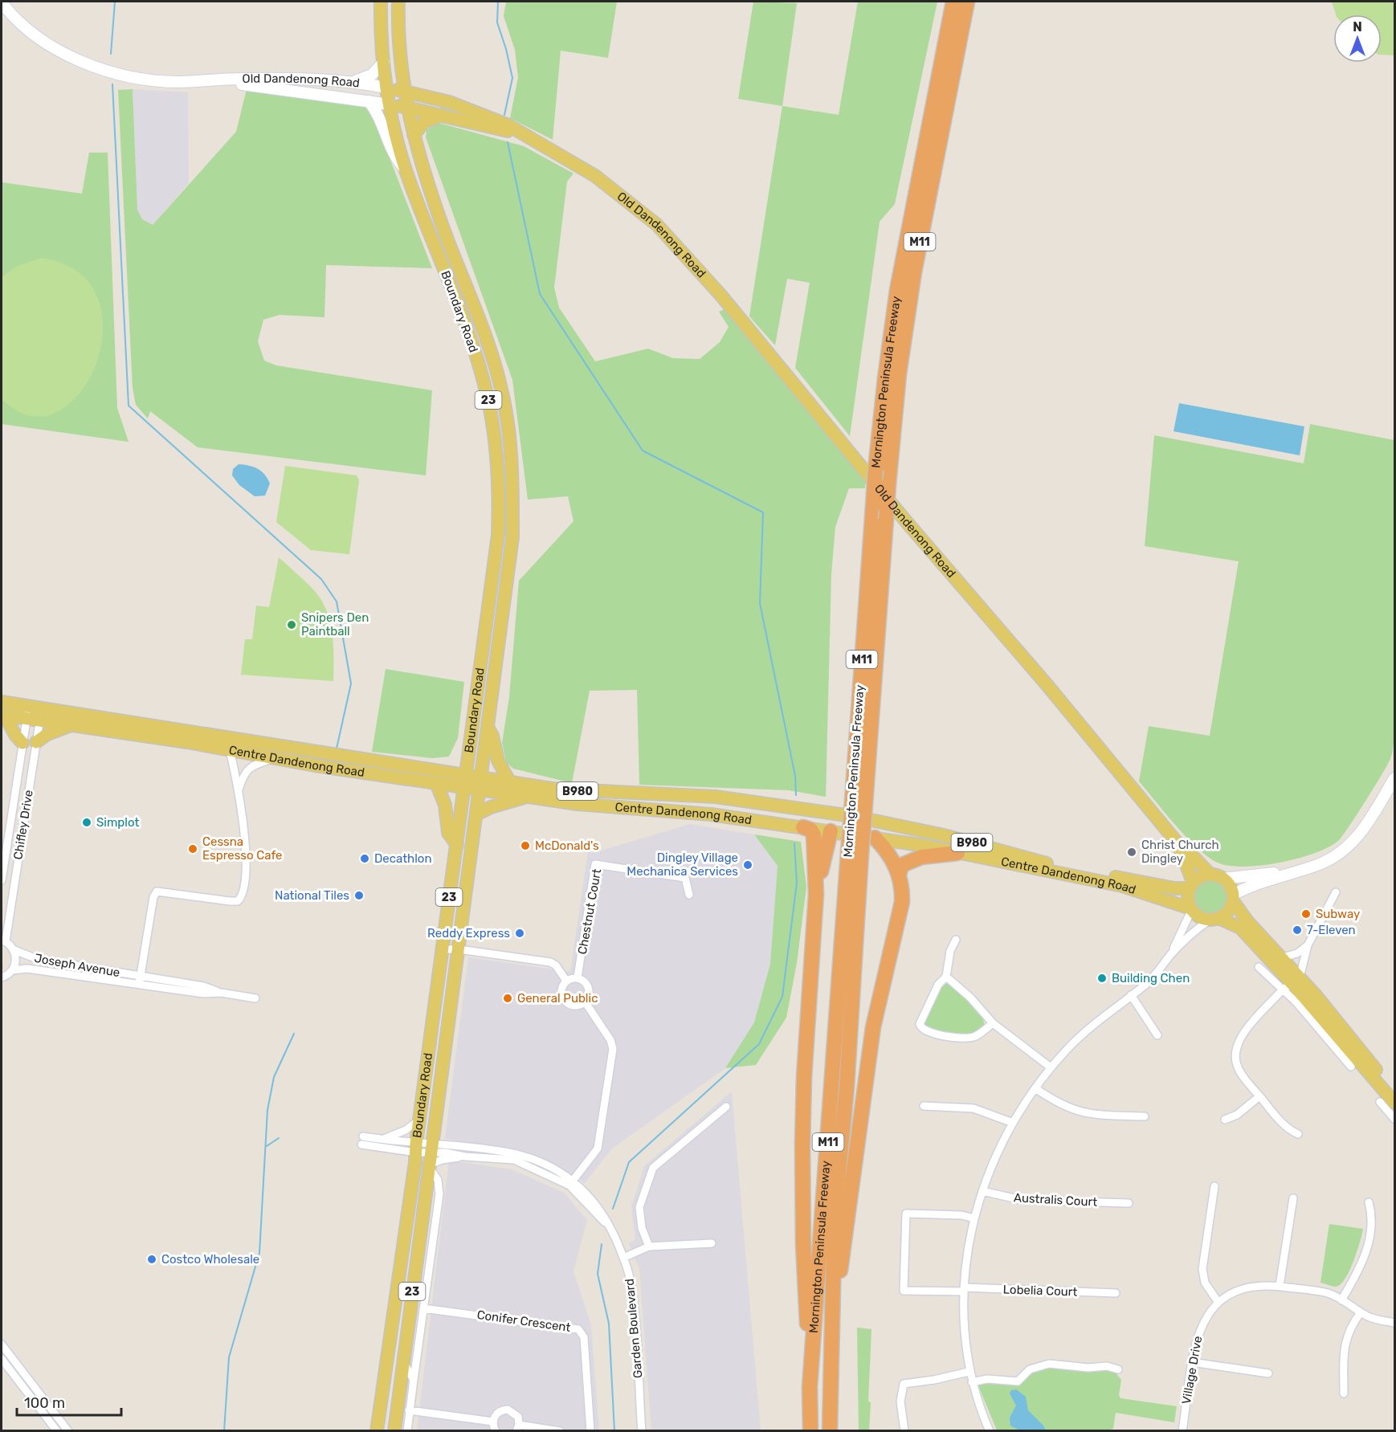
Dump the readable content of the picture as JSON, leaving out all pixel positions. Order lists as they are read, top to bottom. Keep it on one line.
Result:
{"streets":{"highway":["M11","Mornington Peninsula Freeway"],"main road":["Old Dandenong Road","Boundary Road","23","Centre Dandenong Road","B980"],"street":["Chifley Drive","Chestnut Court","Joseph Avenue","Australis Court","Lobelia Court","Conifer Crescent","Garden Boulevard","Village Drive"]},"crossings":[["Old Dandenong Road","Boundary Road"],["Old Dandenong Road","Centre Dandenong Road"],["Old Dandenong Road","B980"],["Boundary Road","Centre Dandenong Road"],["Boundary Road","Garden Boulevard"],["Mornington Peninsula Freeway","Centre Dandenong Road"],["Centre Dandenong Road","B980"],["Centre Dandenong Road","Chifley Drive"]],"places":["Snipers Den Paintball","Simplot","McDonald's","Cessna Espresso Cafe","Christ Church Dingley","Decathlon","Dingley Village Mechanica Services","National Tiles","Subway","7-Eleven","Reddy Express","Building Chen","General Public","Costco Wholesale"],"scale_bar":"100 m","north":"top"}
